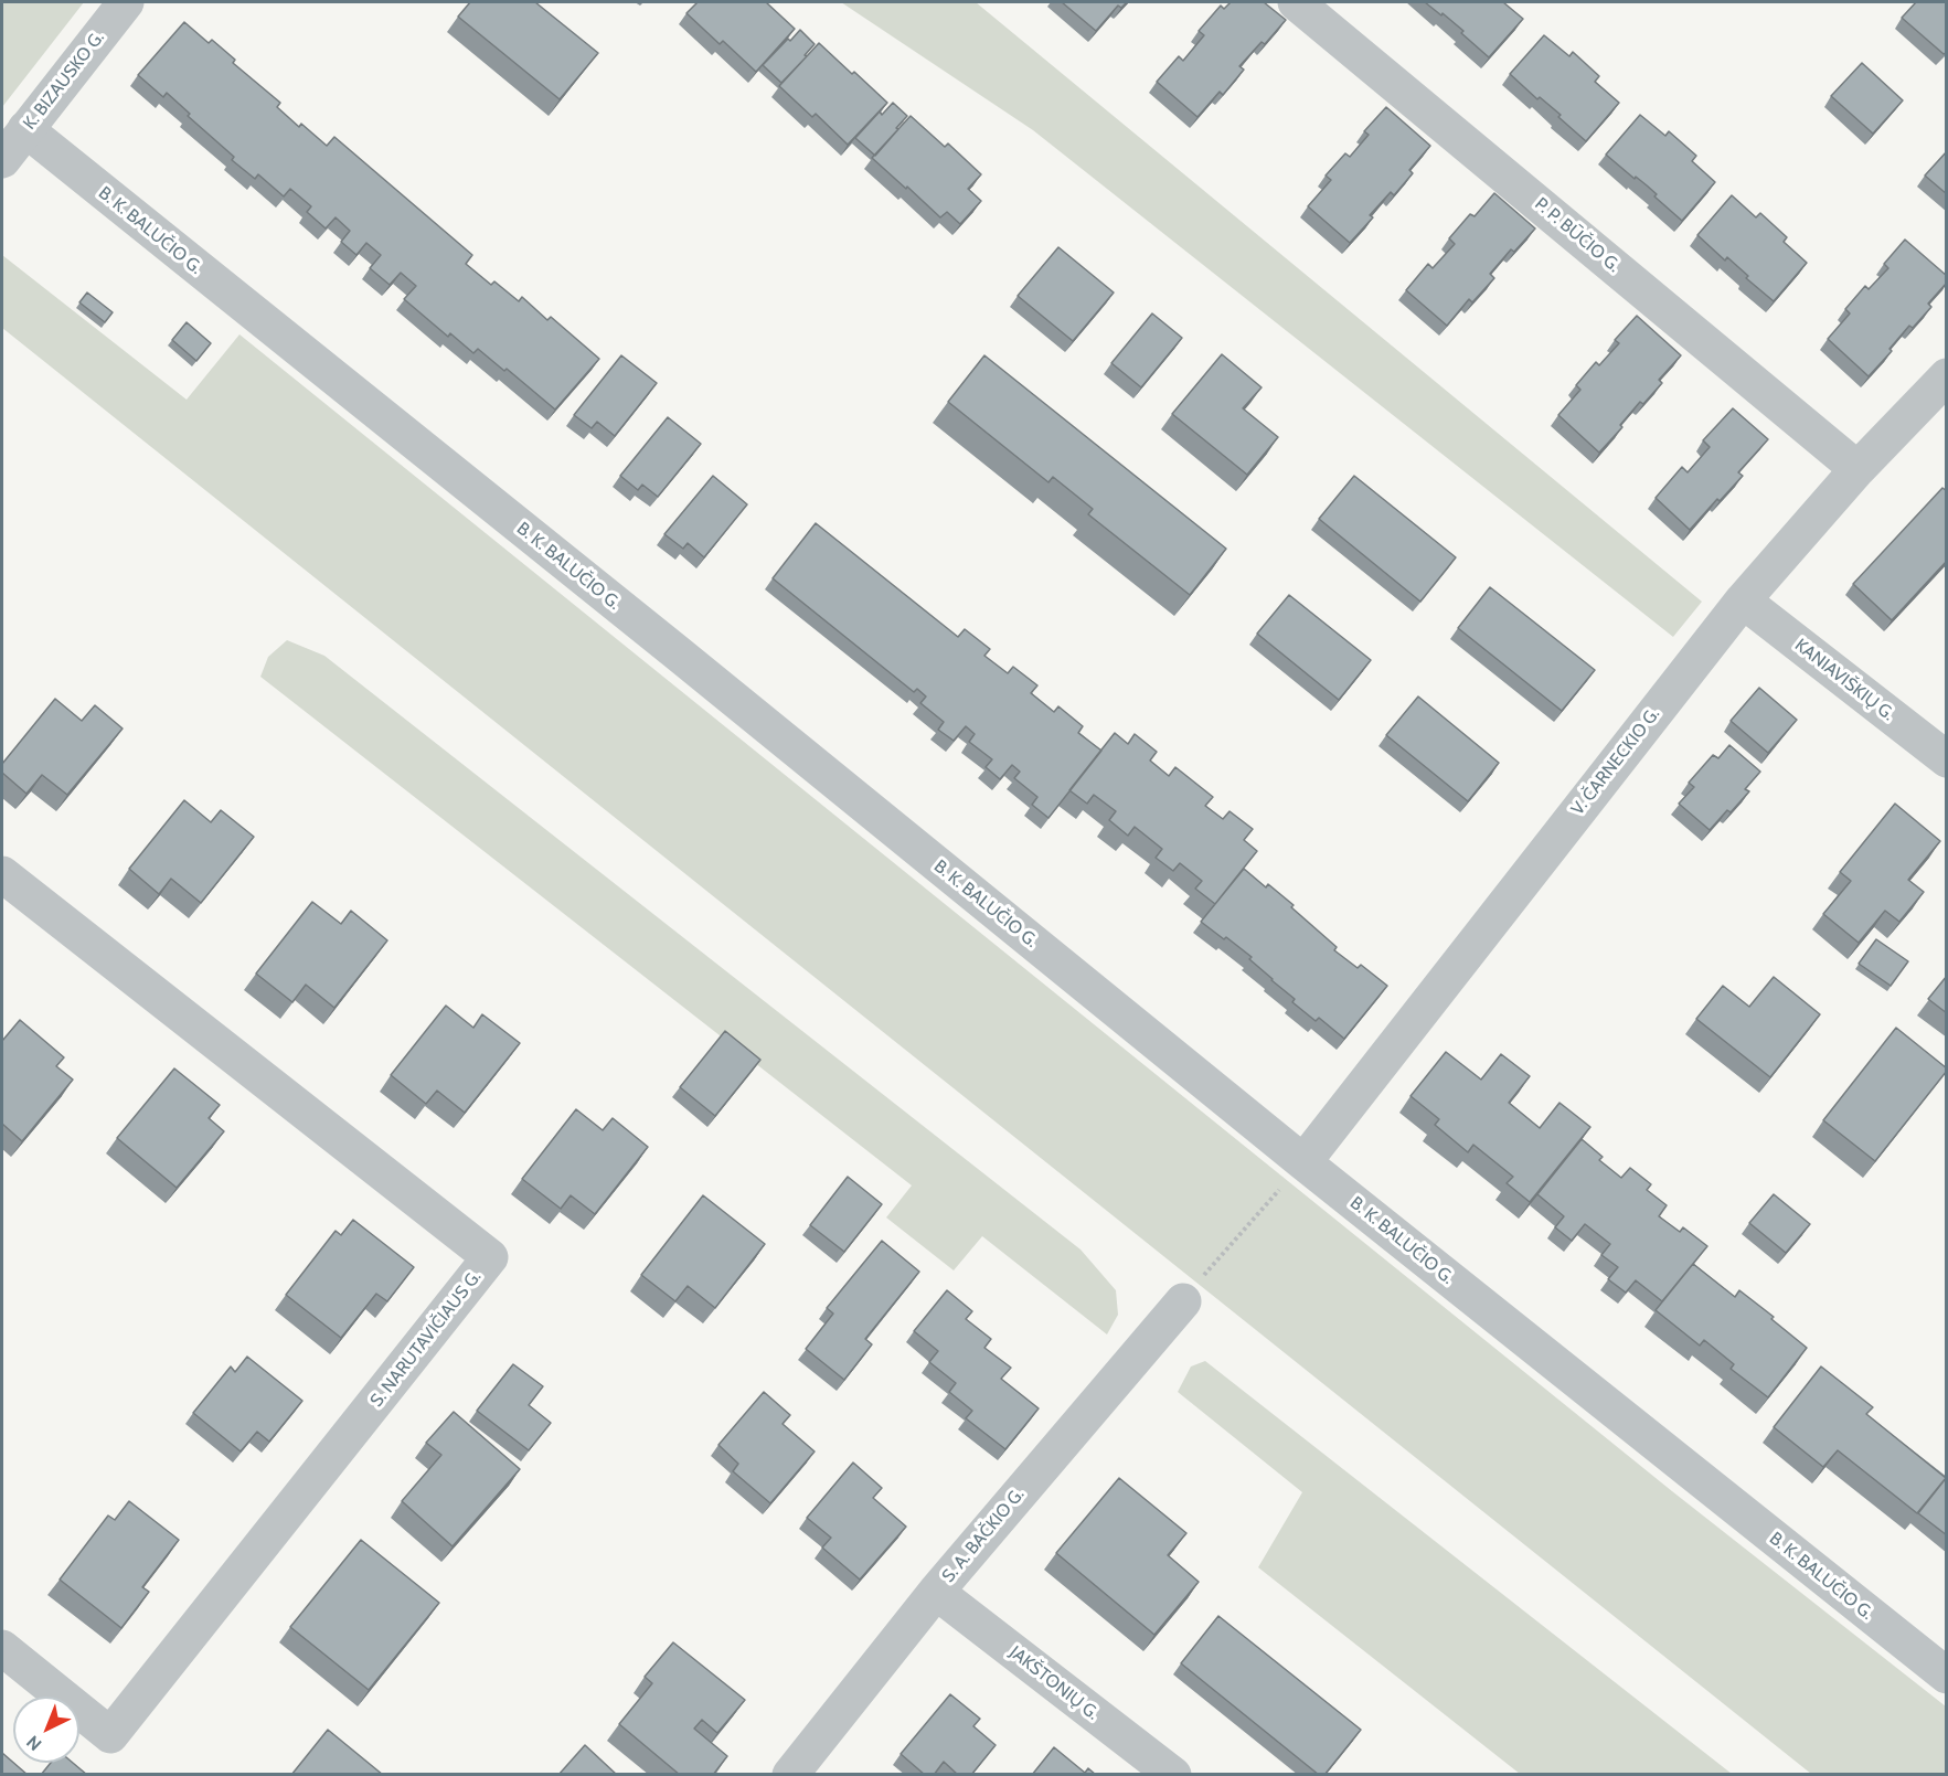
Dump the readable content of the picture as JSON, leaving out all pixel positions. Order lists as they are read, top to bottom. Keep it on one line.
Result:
{"streets":{"street":["K. BIZAUSKO G.","B. K. BALUČIO G.","P. P. BŪČIO G.","KANIAVIŠKIŲ G.","V. ČARNECKIO G.","S. NARUTAVIČIAUS G.","S. A. BAČKIO G.","JAKŠTONIŲ G."]},"crossings":[["K. BIZAUSKO G.","B. K. BALUČIO G."],["B. K. BALUČIO G.","V. ČARNECKIO G."],["P. P. BŪČIO G.","V. ČARNECKIO G."],["KANIAVIŠKIŲ G.","V. ČARNECKIO G."],["S. A. BAČKIO G.","JAKŠTONIŲ G."]],"north":"bottom left"}
